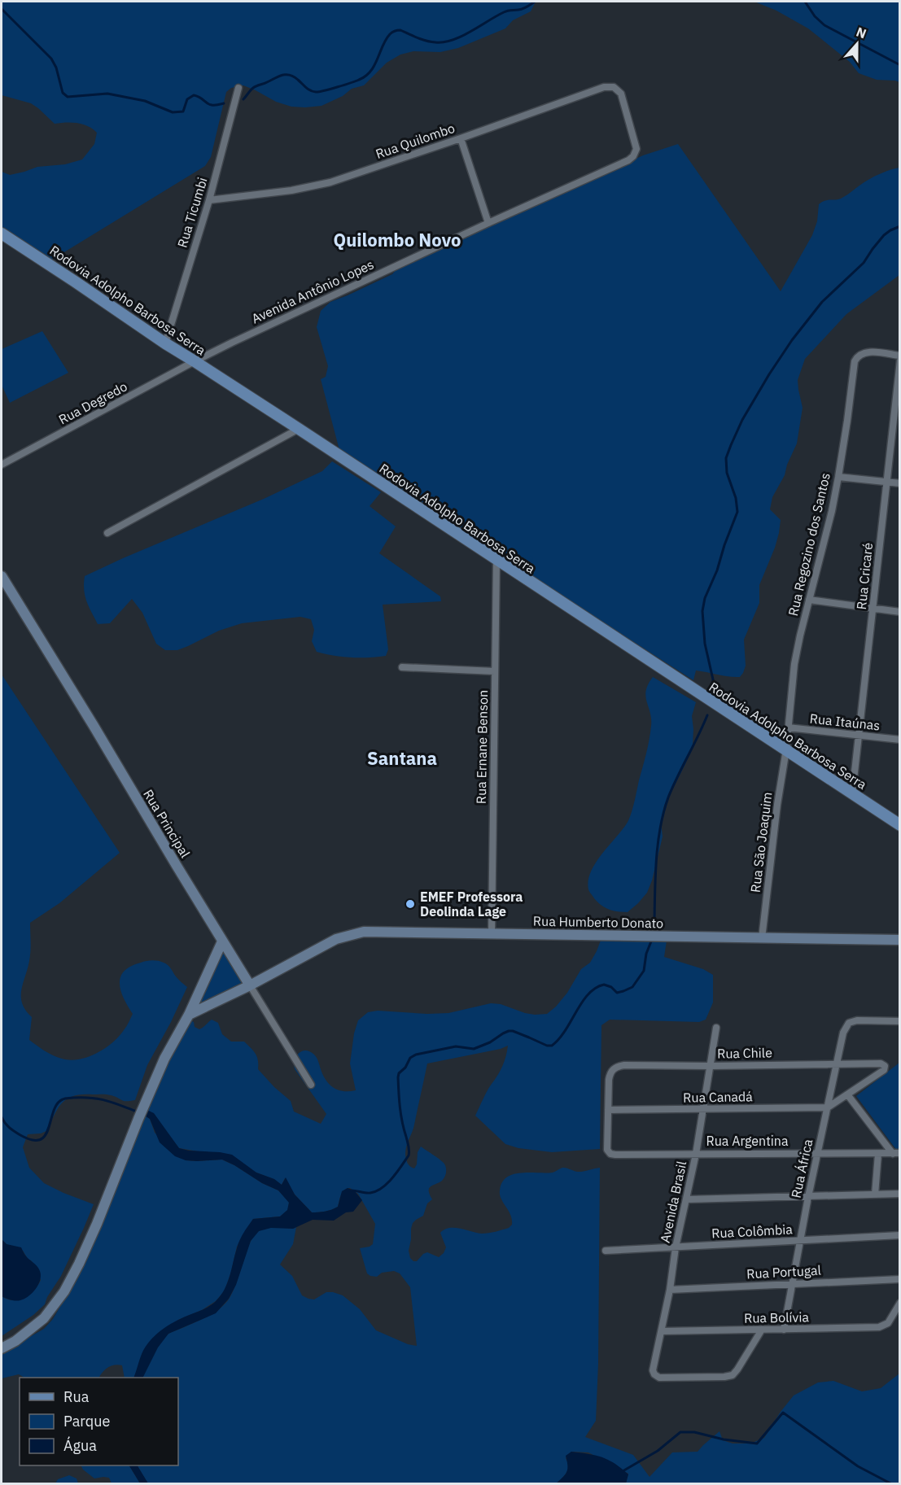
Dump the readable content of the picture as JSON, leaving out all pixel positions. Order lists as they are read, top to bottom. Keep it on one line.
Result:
{"streets":{"main road":["Rodovia Adolpho Barbosa Serra","Rua Principal","Rua Humberto Donato"],"street":["Rua Quilombo","Rua Ticumbi","Avenida Antônio Lopes","Rua Degredo","Rua Regozino dos Santos","Rua Cricaré","Rua Itaúnas","Rua Ernane Benson","Rua São Joaquim","Rua Chile","Rua Canadá","Rua Argentina","Rua África","Avenida Brasil","Rua Colômbia","Rua Portugal","Rua Bolívia"]},"crossings":[["Rua Quilombo","Rua Ticumbi"],["Rua Quilombo","Avenida Antônio Lopes"],["Rua Ticumbi","Rodovia Adolpho Barbosa Serra"],["Avenida Antônio Lopes","Rodovia Adolpho Barbosa Serra"],["Avenida Antônio Lopes","Rua Degredo"],["Rodovia Adolpho Barbosa Serra","Rua Degredo"],["Rodovia Adolpho Barbosa Serra","Rua Regozino dos Santos"],["Rodovia Adolpho Barbosa Serra","Rua Cricaré"],["Rodovia Adolpho Barbosa Serra","Rua Ernane Benson"],["Rodovia Adolpho Barbosa Serra","Rua São Joaquim"],["Rua Regozino dos Santos","Rua Itaúnas"],["Rua Regozino dos Santos","Rua São Joaquim"],["Rua Cricaré","Rua Itaúnas"],["Rua Ernane Benson","Rua Humberto Donato"],["Rua Principal","Rua Humberto Donato"],["Rua São Joaquim","Rua Humberto Donato"],["Rua Chile","Rua Canadá"],["Rua Chile","Rua Argentina"],["Rua Chile","Rua África"],["Rua Chile","Avenida Brasil"],["Rua Canadá","Rua Argentina"],["Rua Canadá","Rua África"],["Rua Canadá","Avenida Brasil"],["Rua Argentina","Rua África"],["Rua Argentina","Avenida Brasil"],["Rua África","Rua Colômbia"],["Rua África","Rua Portugal"],["Rua África","Rua Bolívia"],["Avenida Brasil","Rua Colômbia"],["Avenida Brasil","Rua Portugal"],["Avenida Brasil","Rua Bolívia"]],"districts":["Quilombo Novo","Santana"],"places":["EMEF Professora Deolinda Lage"],"legend":["Rua","Parque","Água"],"north":"top"}
